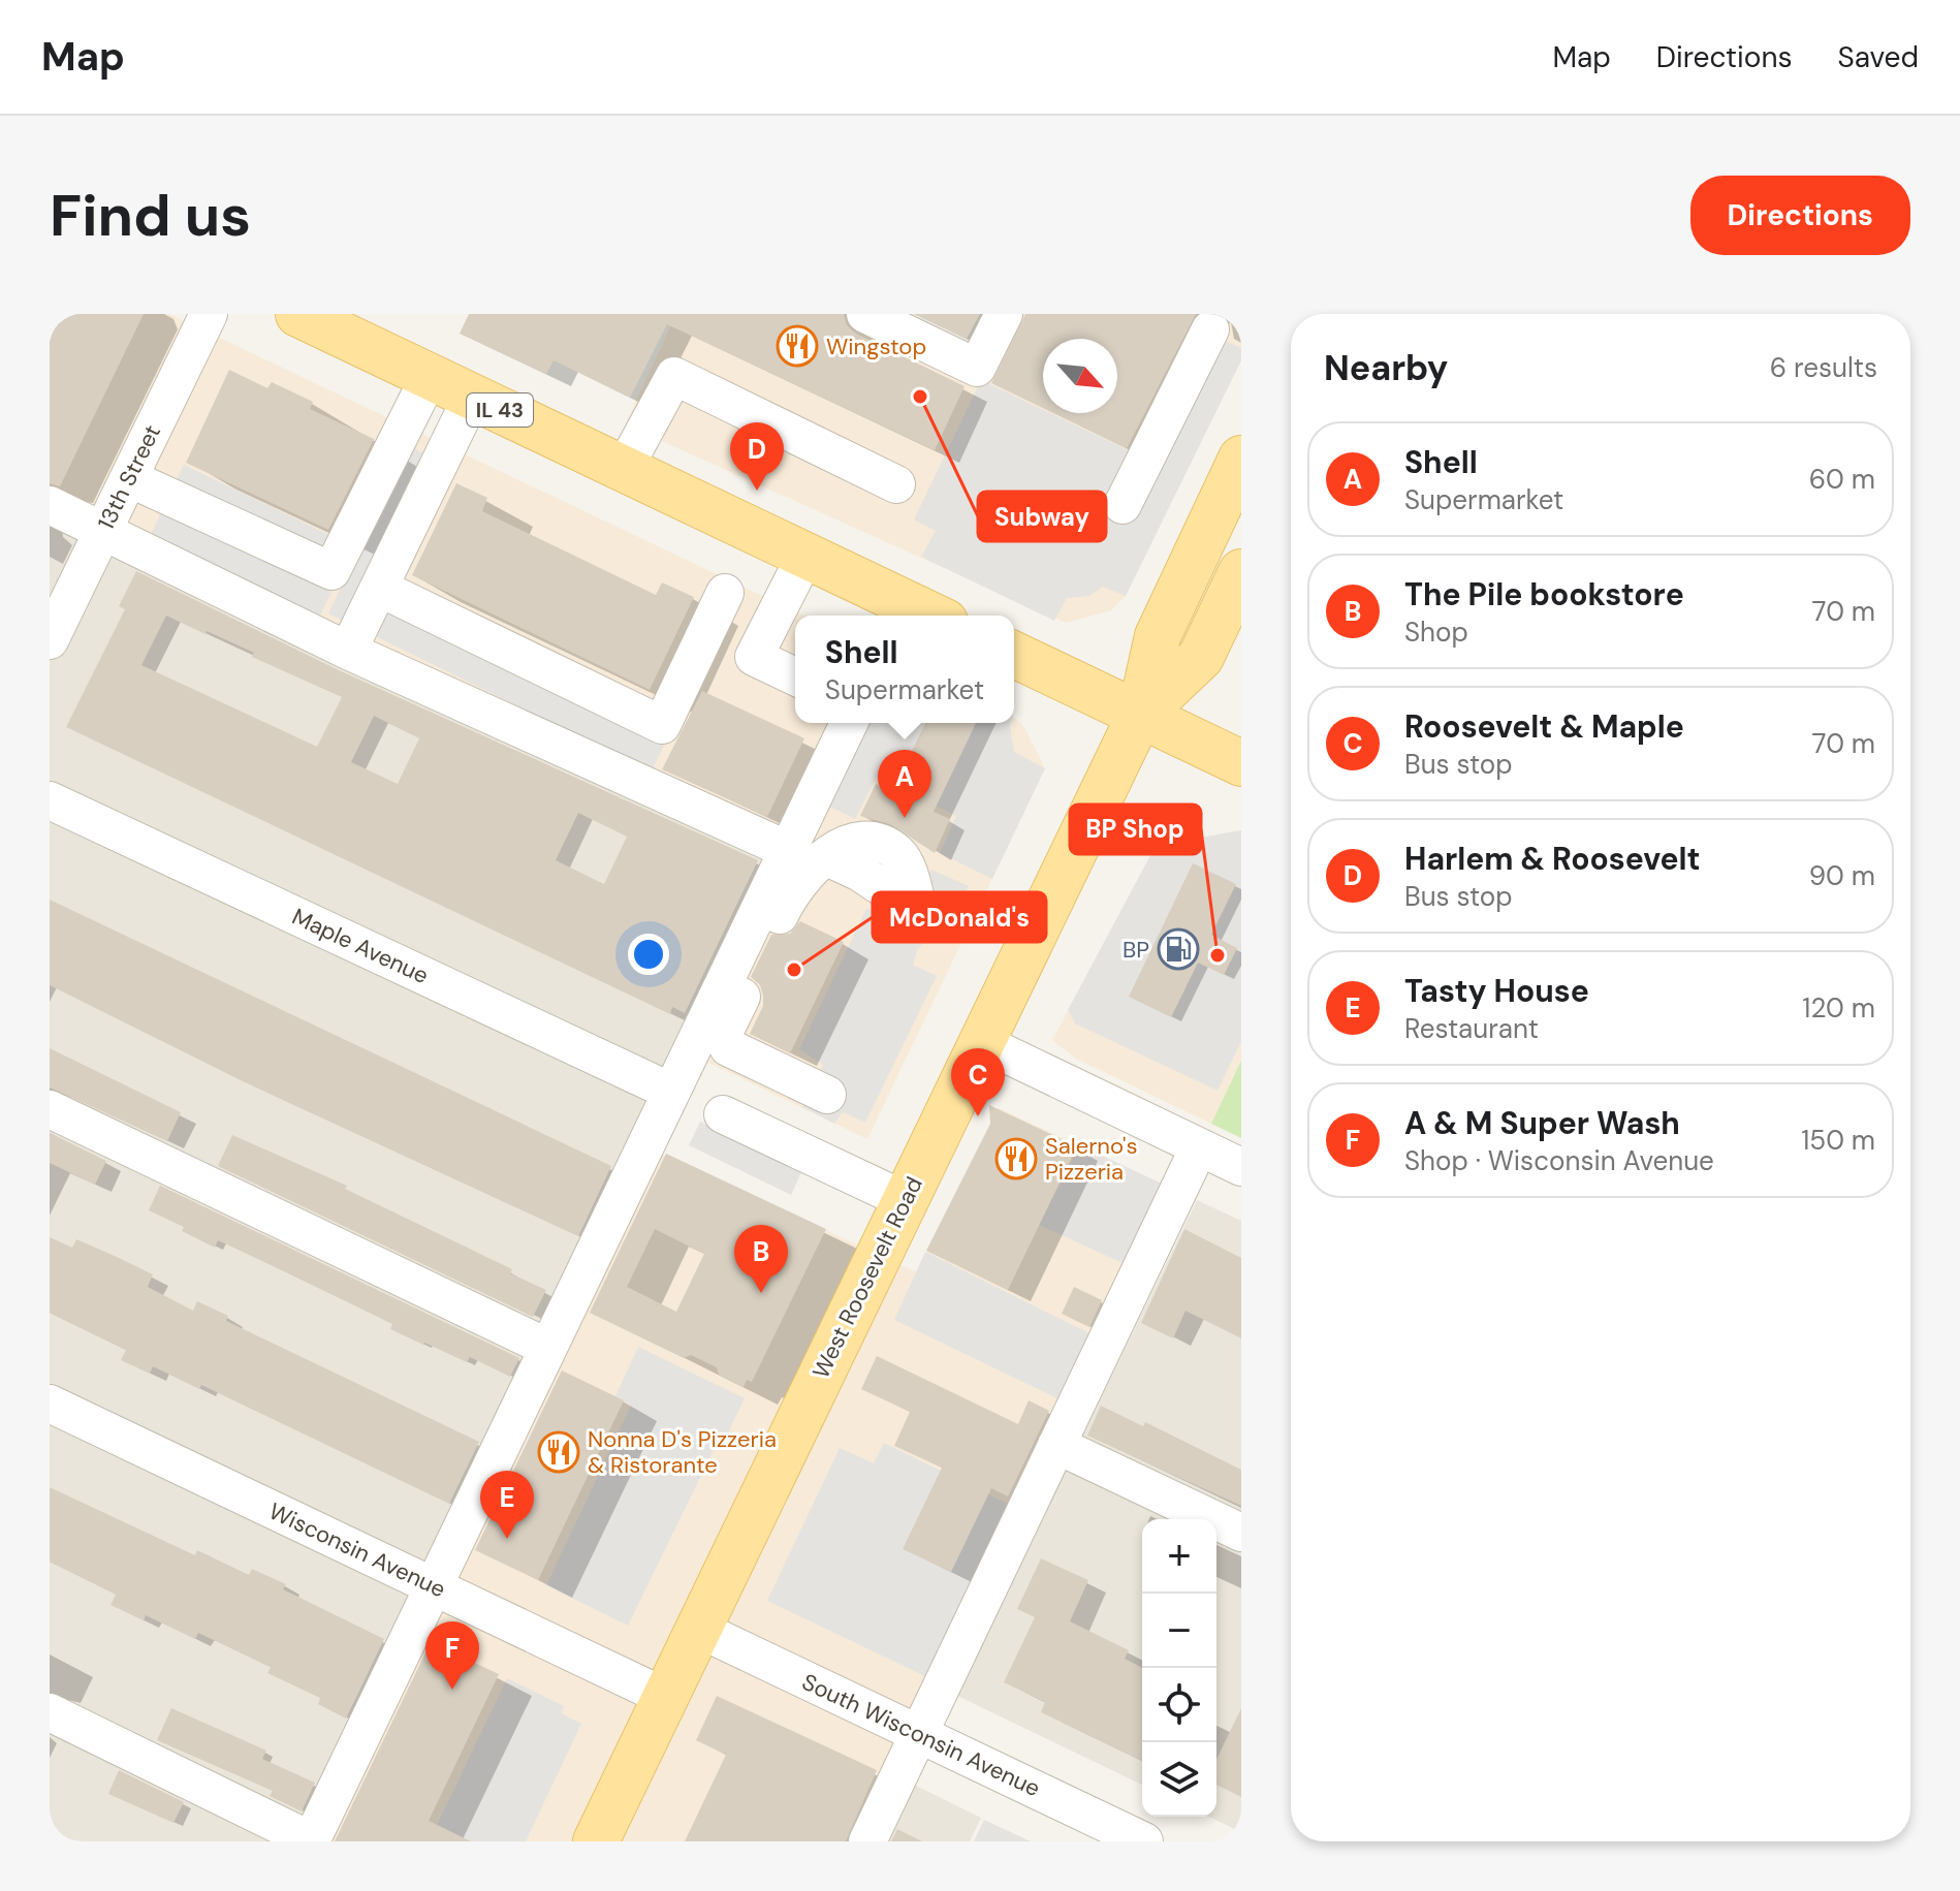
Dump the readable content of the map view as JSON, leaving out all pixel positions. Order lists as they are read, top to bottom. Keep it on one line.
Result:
{"streets":{"main road":["IL 43","West Roosevelt Road"],"street":["13th Street","Maple Avenue","Wisconsin Avenue","South Wisconsin Avenue"]},"crossings":[["West Roosevelt Road","Wisconsin Avenue"],["West Roosevelt Road","South Wisconsin Avenue"]],"places":{"restaurant":["Wingstop","Salerno's Pizzeria","Nonna D's Pizzeria & Ristorante"],"other":["Subway","BP Shop","McDonald's"],"fuel station":["BP"]},"north":"bottom right","page":{"header":"Map","nav":["Map","Directions","Saved"],"buttons":"Directions","title":"Find us","heading":["Nearby","6 results"],"list":[{"mark":"A","name":"Shell","note":"Supermarket","value":"60 m"},{"mark":"B","name":"The Pile bookstore","note":"Shop","value":"70 m"},{"mark":"C","name":"Roosevelt & Maple","note":"Bus stop","value":"70 m"},{"mark":"D","name":"Harlem & Roosevelt","note":"Bus stop","value":"90 m"},{"mark":"E","name":"Tasty House","note":"Restaurant","value":"120 m"},{"mark":"F","name":"A & M Super Wash","note":"Shop · Wisconsin Avenue","value":"150 m"}],"pins":["D","A","C","B","E","F"],"popup":["Shell","Supermarket"],"map_buttons":["+","−"]}}
